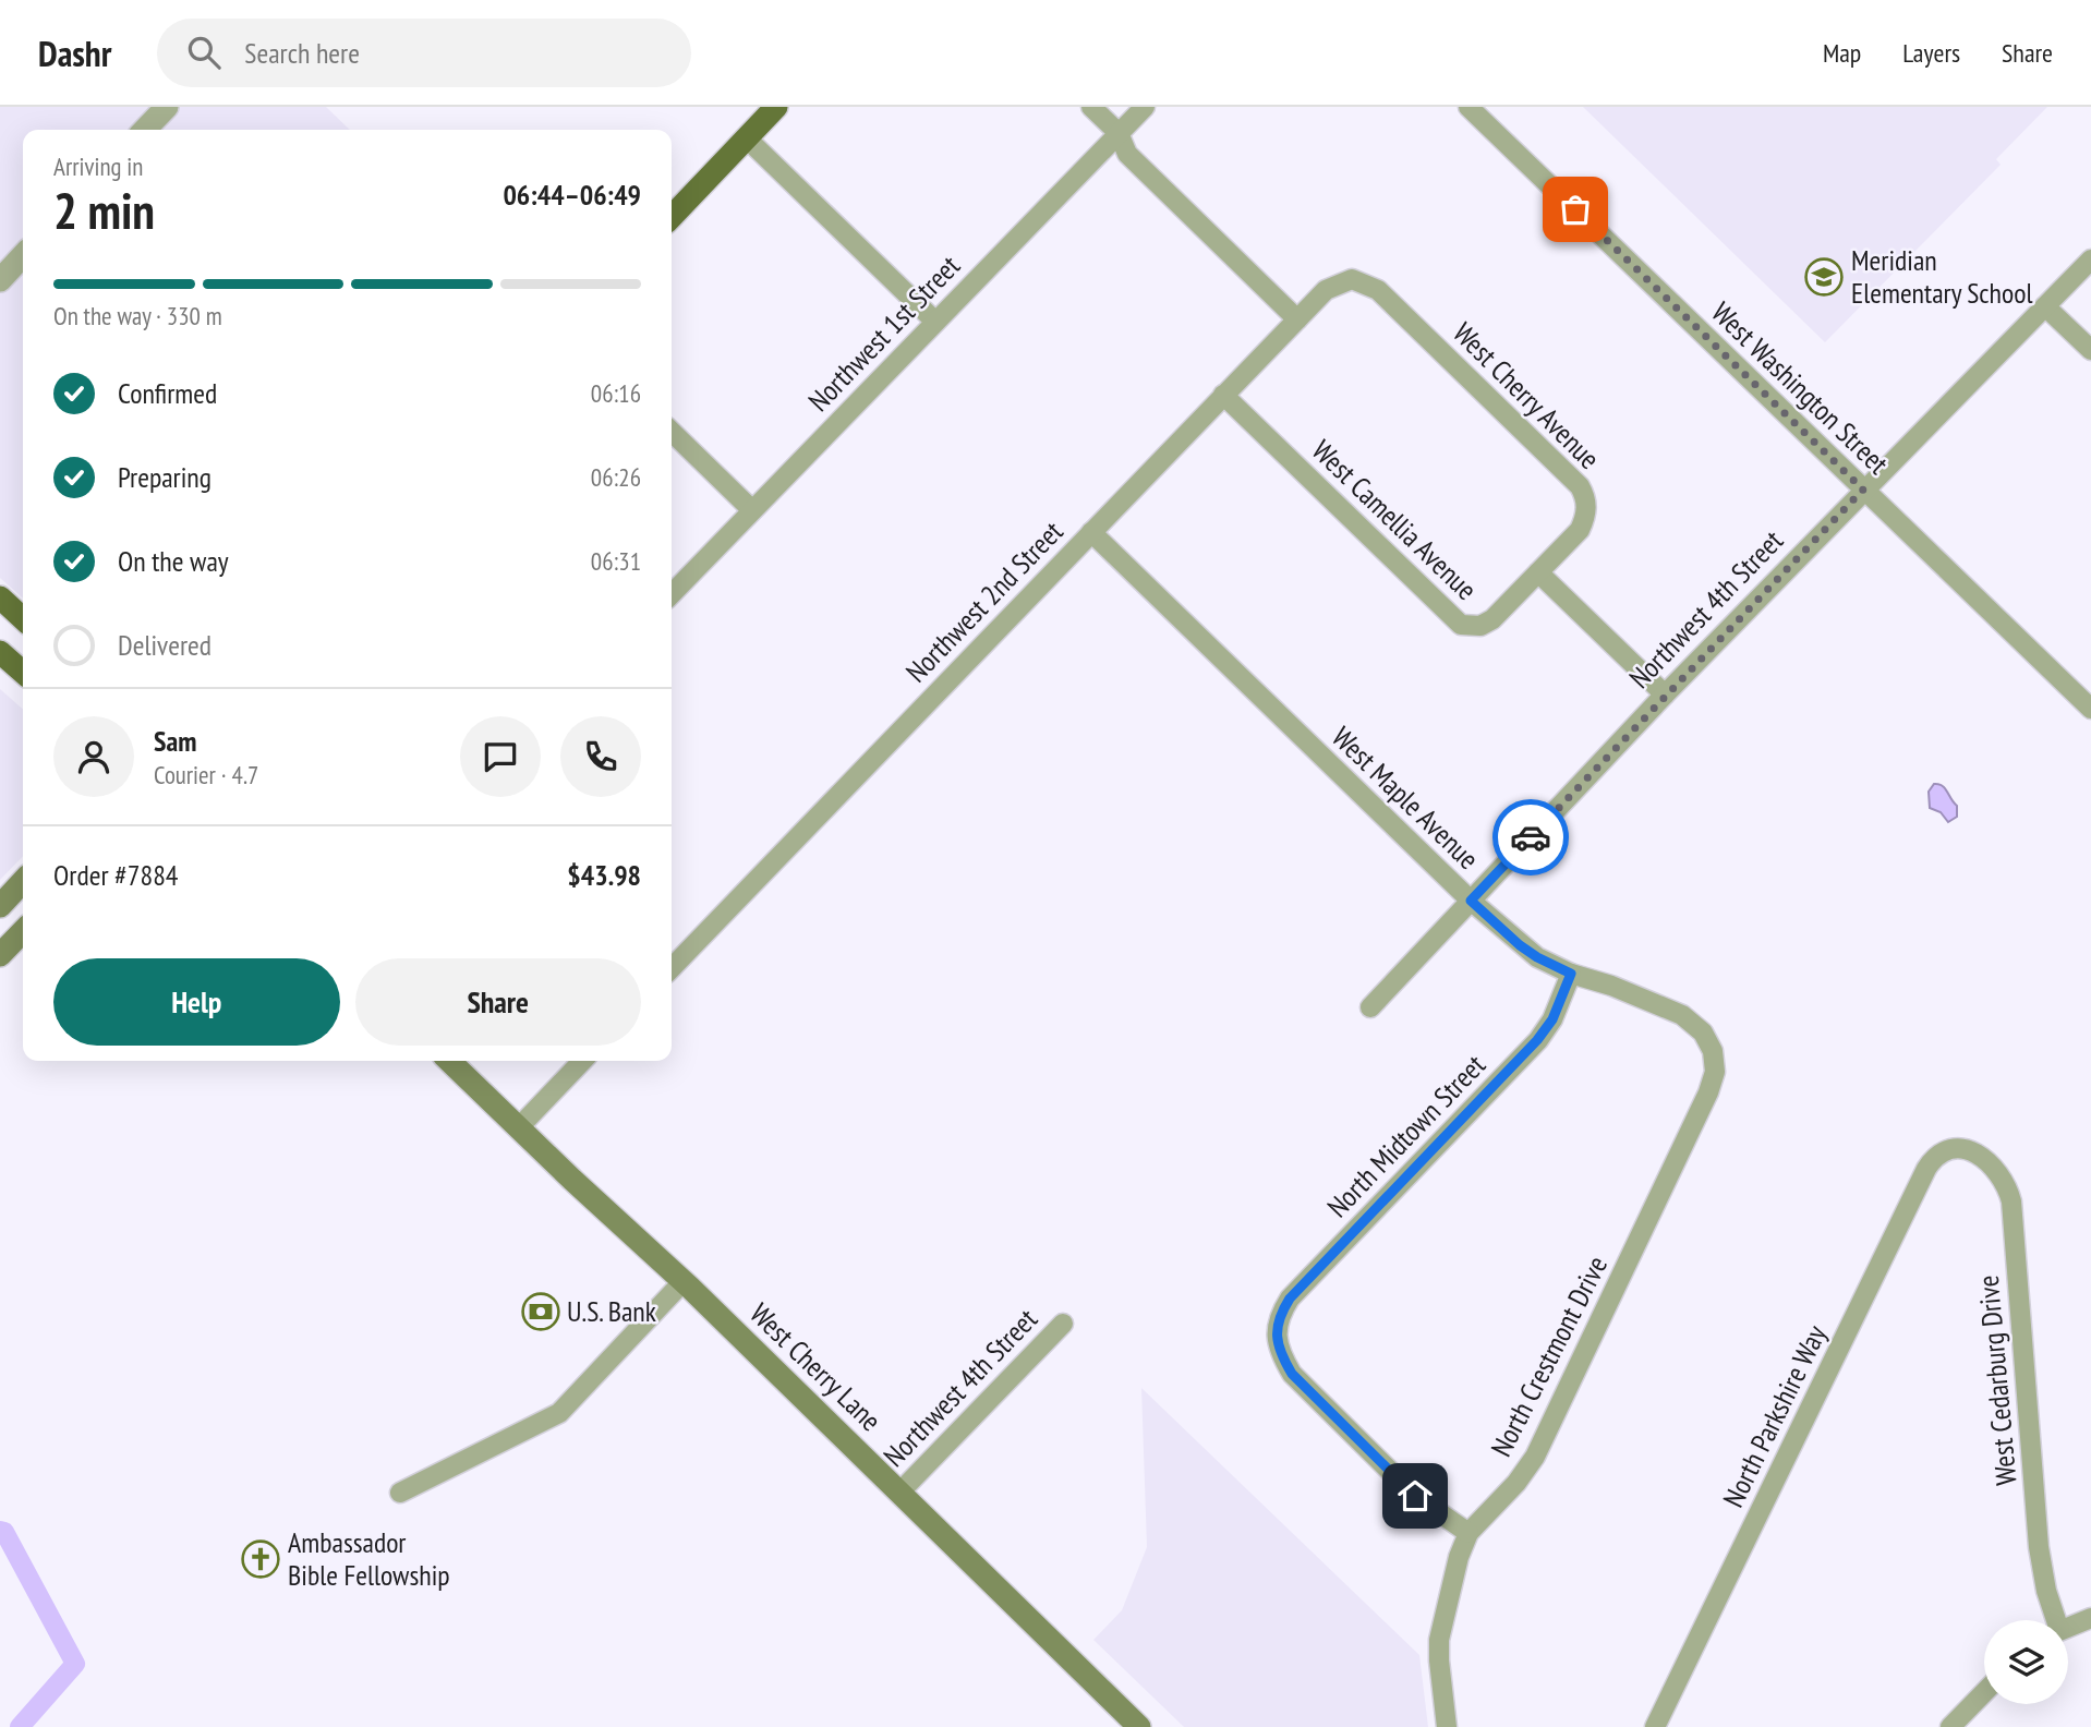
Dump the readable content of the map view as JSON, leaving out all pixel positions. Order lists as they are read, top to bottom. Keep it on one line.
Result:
{"streets":{"main road":["West Cherry Lane"],"street":["Northwest 1st Street","West Washington Street","West Cherry Avenue","West Camellia Avenue","Northwest 2nd Street","Northwest 4th Street","West Maple Avenue","North Midtown Street","North Crestmont Drive","West Cedarburg Drive","North Parkshire Way"]},"crossings":[["West Washington Street","Northwest 4th Street"],["West Cherry Avenue","West Camellia Avenue"],["West Cherry Avenue","Northwest 2nd Street"],["West Camellia Avenue","Northwest 2nd Street"],["Northwest 2nd Street","West Maple Avenue"],["Northwest 4th Street","West Maple Avenue"],["Northwest 4th Street","West Cherry Lane"],["West Maple Avenue","North Midtown Street"],["West Maple Avenue","North Crestmont Drive"],["North Midtown Street","North Crestmont Drive"],["West Cedarburg Drive","North Parkshire Way"]],"places":{"school or university":["Meridian Elementary School"],"bank":["U.S. Bank"],"church":["Ambassador Bible Fellowship"]},"page":{"header":"Dashr","search":"Search here","nav":["Map","Layers","Share"],"heading":["2 min","Arriving in","06:44–06:49"],"panel":["Sam","Courier · 4.7","Order #7884","$43.98"],"bar":"On the way · 330 m","list":[["Confirmed","06:16"],["Preparing","06:26"],["On the way","06:31"],"Delivered"],"buttons":["Help","Share"]}}
